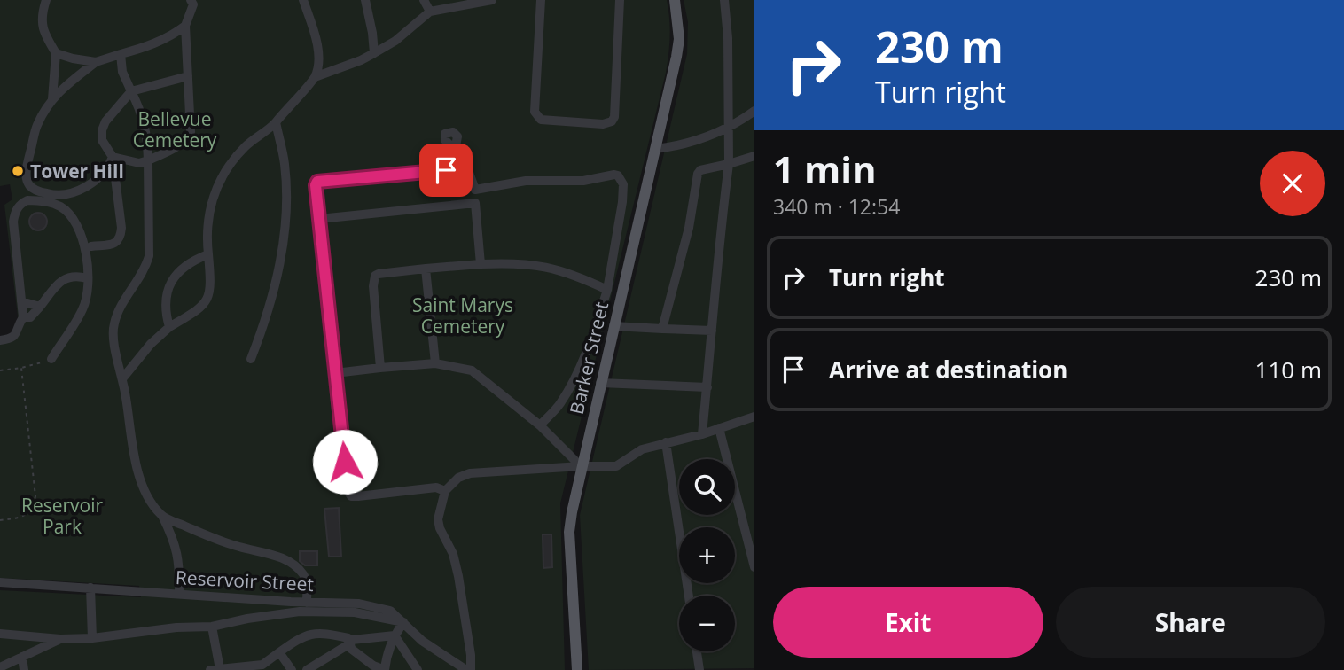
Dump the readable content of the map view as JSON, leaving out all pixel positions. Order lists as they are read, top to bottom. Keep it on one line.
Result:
{"streets":{"main road":["Barker Street"],"street":["Reservoir Street"]},"parks":["Bellevue Cemetery","Saint Marys Cemetery","Reservoir Park"],"places":["Tower Hill"],"page":{"turn":["230 m","Turn right"],"heading":["1 min","340 m · 12:54"],"list":[{"name":"Turn right","value":"230 m"},{"name":"Arrive at destination","value":"110 m"}],"map_buttons":["+","−"],"buttons":["Exit","Share"]}}
